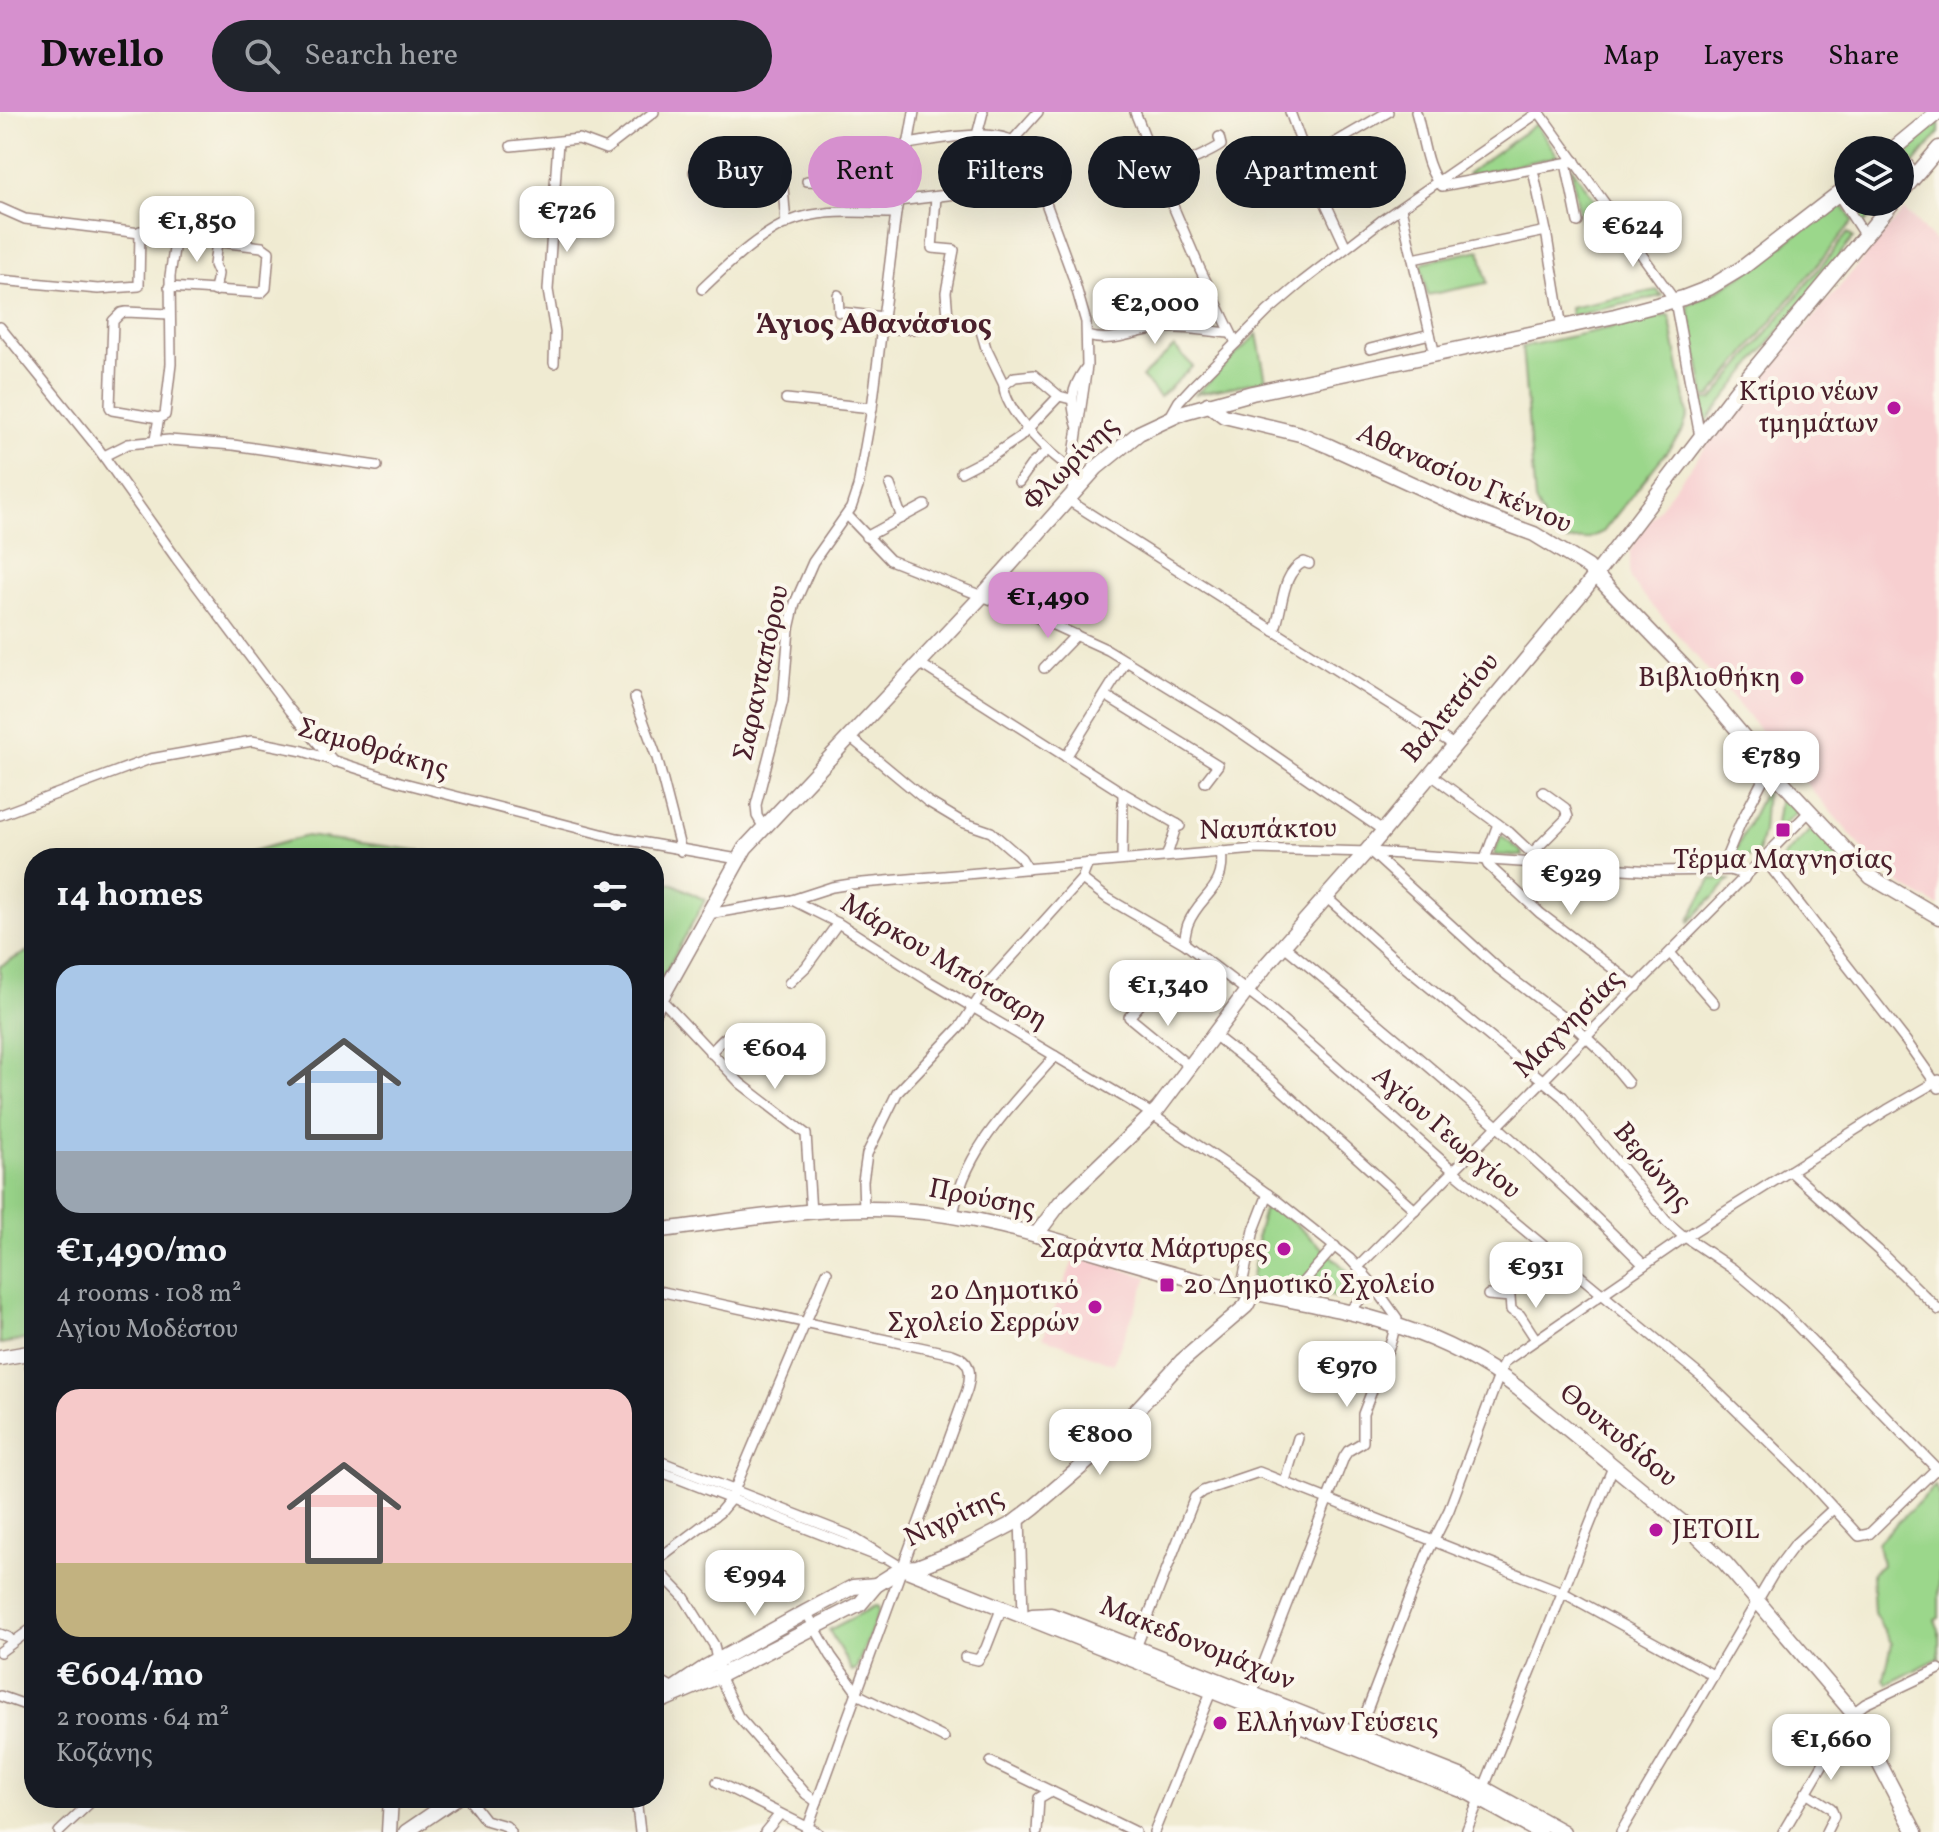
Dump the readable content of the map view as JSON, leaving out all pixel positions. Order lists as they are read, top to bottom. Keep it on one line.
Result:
{"streets":{"street":["Φλωρίνης","Αθανασίου Γκένιου","Σαρανταπόρου","Βαλτετσίου","Σαμοθράκης","Ναυπάκτου","Μάρκου Μπότσαρη","Μαγνησίας","Αγίου Γεωργίου","Βερώνης","Προύσης","Θουκυδίδου","Νιγρίτης","Μακεδονομάχων"]},"crossings":[["Φλωρίνης","Αθανασίου Γκένιου"],["Φλωρίνης","Σαρανταπόρου"],["Φλωρίνης","Σαμοθράκης"],["Αθανασίου Γκένιου","Βαλτετσίου"],["Αθανασίου Γκένιου","Μαγνησίας"],["Βαλτετσίου","Ναυπάκτου"],["Βαλτετσίου","Μάρκου Μπότσαρη"],["Βαλτετσίου","Αγίου Γεωργίου"],["Βαλτετσίου","Βερώνης"],["Βαλτετσίου","Προύσης"],["Ναυπάκτου","Μάρκου Μπότσαρη"],["Ναυπάκτου","Μαγνησίας"],["Μάρκου Μπότσαρη","Μαγνησίας"],["Μάρκου Μπότσαρη","Θουκυδίδου"],["Μαγνησίας","Αγίου Γεωργίου"],["Μαγνησίας","Βερώνης"],["Μαγνησίας","Θουκυδίδου"],["Αγίου Γεωργίου","Βερώνης"],["Προύσης","Θουκυδίδου"],["Προύσης","Νιγρίτης"],["Νιγρίτης","Μακεδονομάχων"]],"districts":["Άγιος Αθανάσιος"],"places":{"other":["Κτίριο νέων τμημάτων","Βιβλιοθήκη","Σαράντα Μάρτυρες","2ο Δημοτικό Σχολείο Σερρών","JETOIL","Ελλήνων Γεύσεις"],"transit":["Τέρμα Μαγνησίας","2ο Δημοτικό Σχολείο"]},"page":{"header":"Dwello","search":"Search here","nav":["Map","Layers","Share"],"chip":["Buy","Rent","Filters","New","Apartment"],"price":["€726","€1,850","€624","€2,000","€1,490","€789","€929","€1,340","€604","€931","€970","€800","€994","€1,660"],"heading":"14 homes","list":[{"name":"€1,490/mo","note":"4 rooms · 108 m² · Αγίου Μοδέστου"},{"name":"€604/mo","note":"2 rooms · 64 m² · Κοζάνης"}]}}
